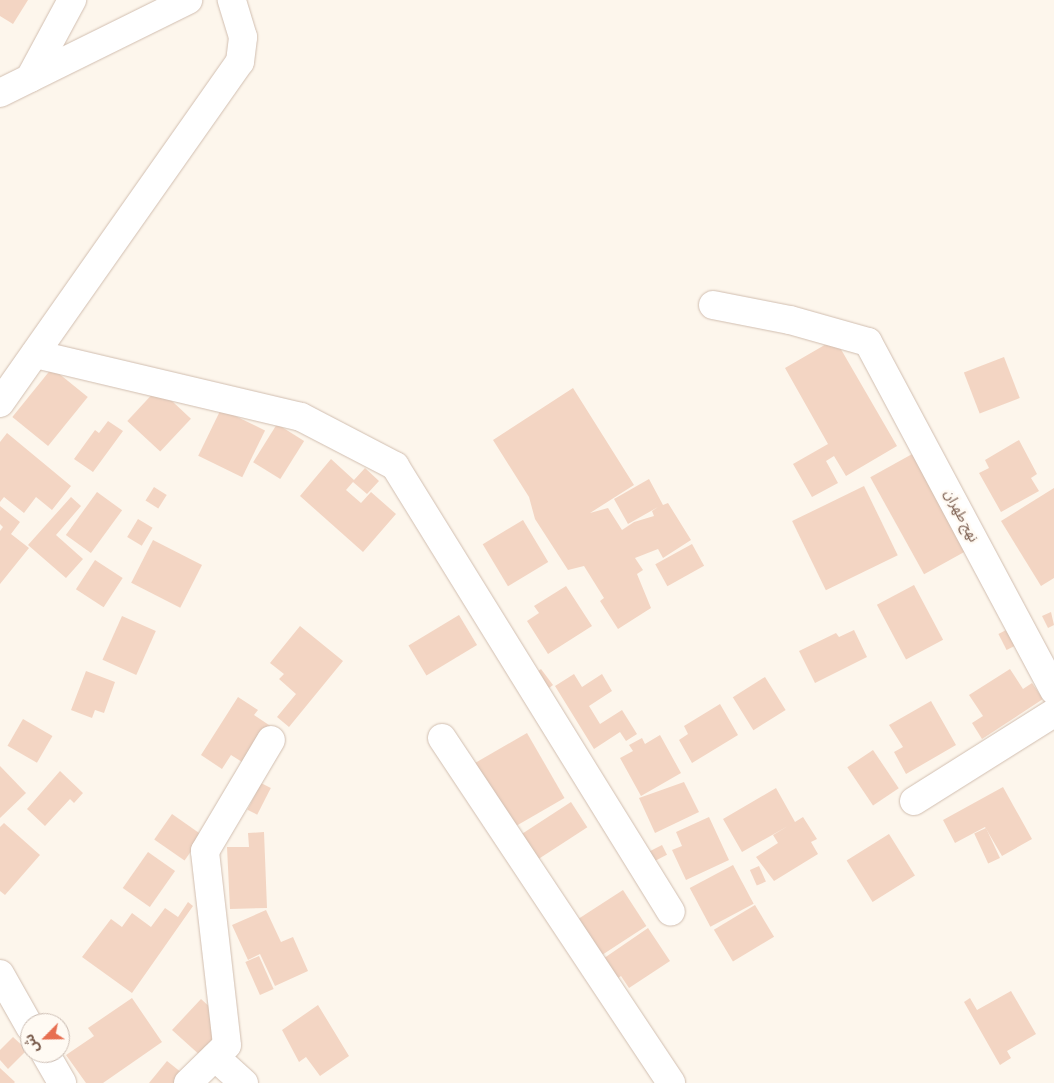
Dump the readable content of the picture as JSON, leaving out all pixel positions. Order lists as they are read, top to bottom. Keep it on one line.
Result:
{"streets":{"street":["نهج طهران"]},"north":"bottom left"}
